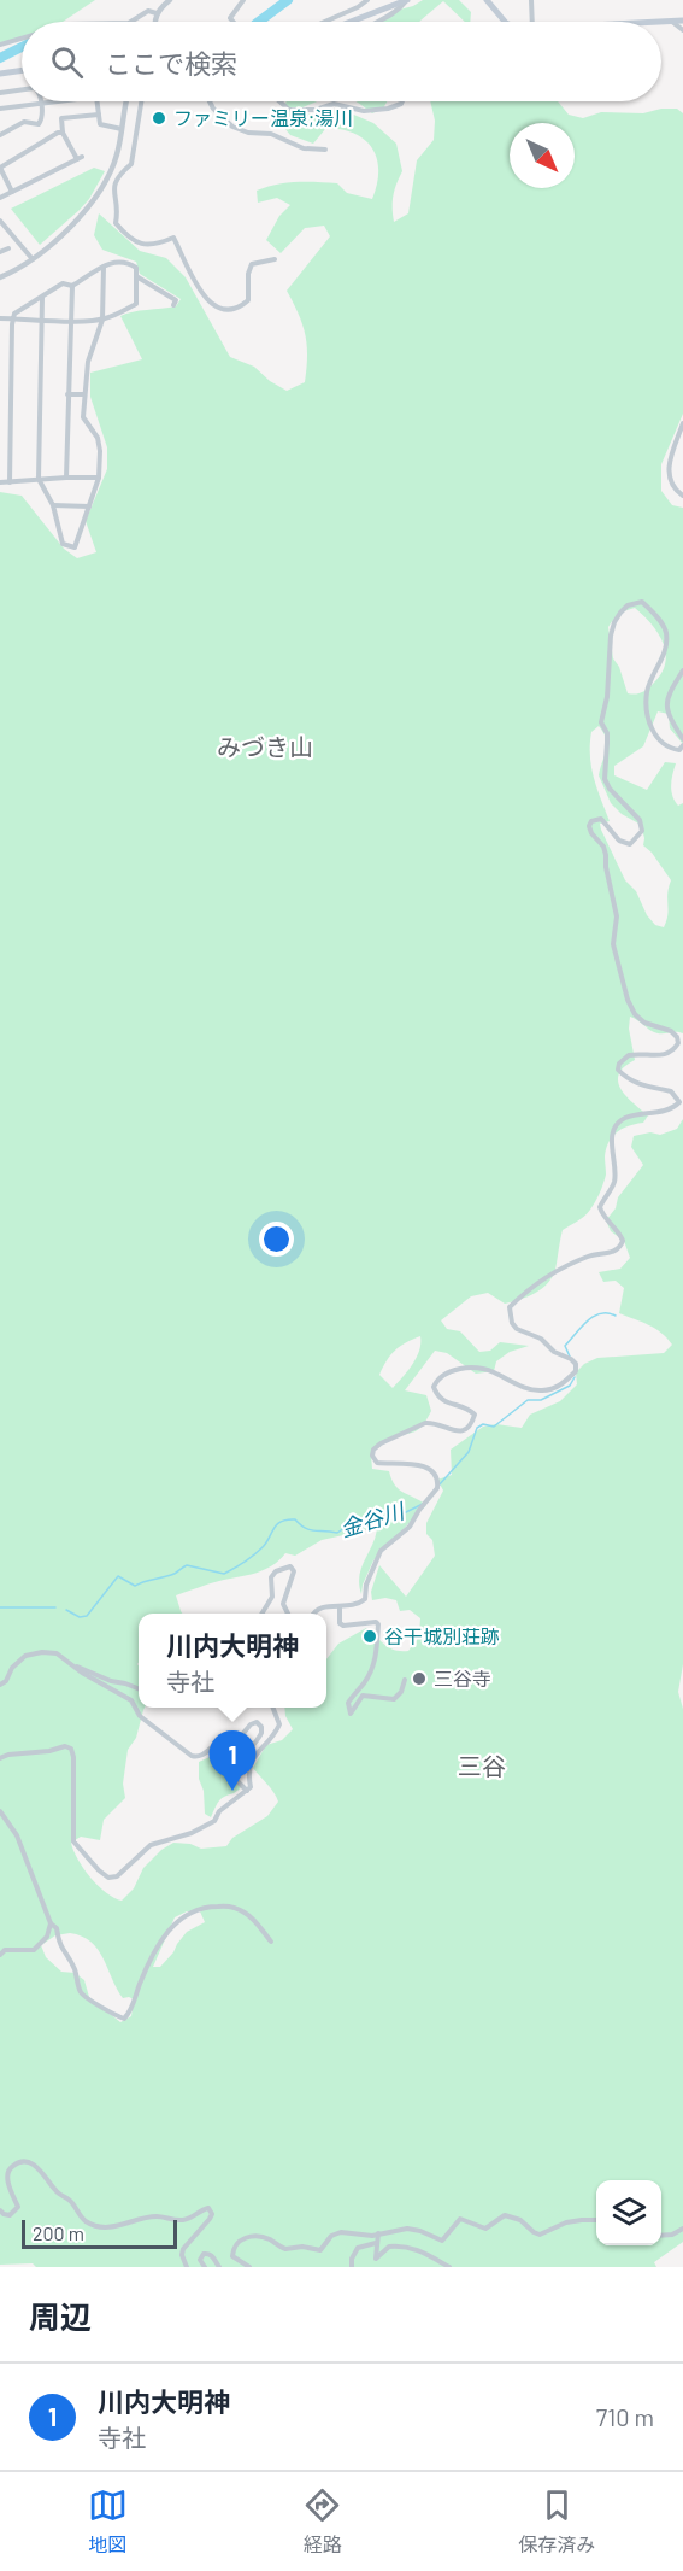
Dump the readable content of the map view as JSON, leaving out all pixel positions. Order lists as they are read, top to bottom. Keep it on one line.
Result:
{"districts":["みづき山","三谷"],"water":["金谷川"],"places":["ファミリー温泉;湯川","谷干城別荘跡","三谷寺"],"scale_bar":"200 m","north":"bottom right","page":{"search":"ここで検索","popup":["川内大明神","寺社"],"pins":"1","scale":"200 m","heading":"周辺","list":[{"mark":"1","name":"川内大明神","note":"寺社","value":"710 m"}],"nav":["地図","経路","保存済み"]}}
